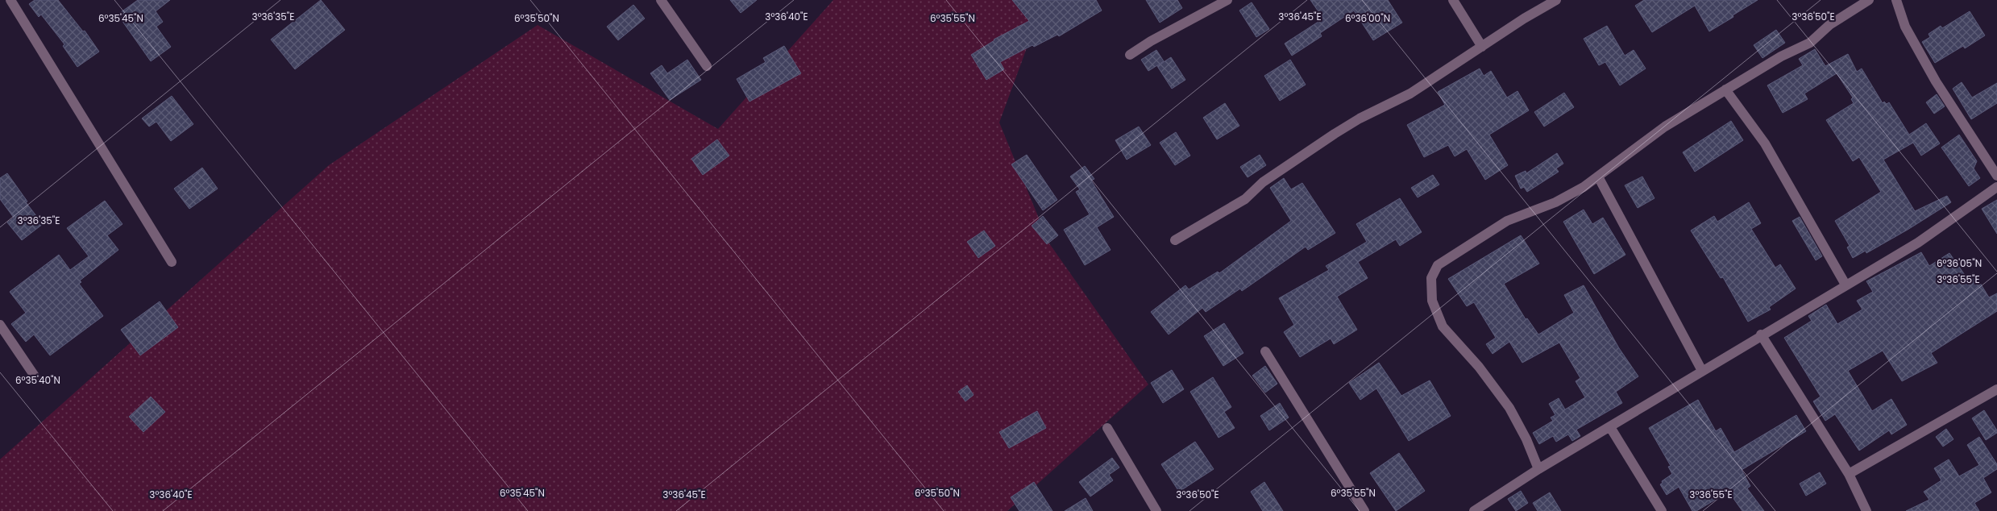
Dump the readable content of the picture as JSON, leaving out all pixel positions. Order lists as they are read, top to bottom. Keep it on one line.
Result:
{"coordinates":["3°36'35\"E","3°36'40\"E","3°36'45\"E","3°36'50\"E","6°35'45\"N","6°35'50\"N","6°35'55\"N","6°36'00\"N","6°36'05\"N","3°36'55\"E","6°35'40\"N"]}
